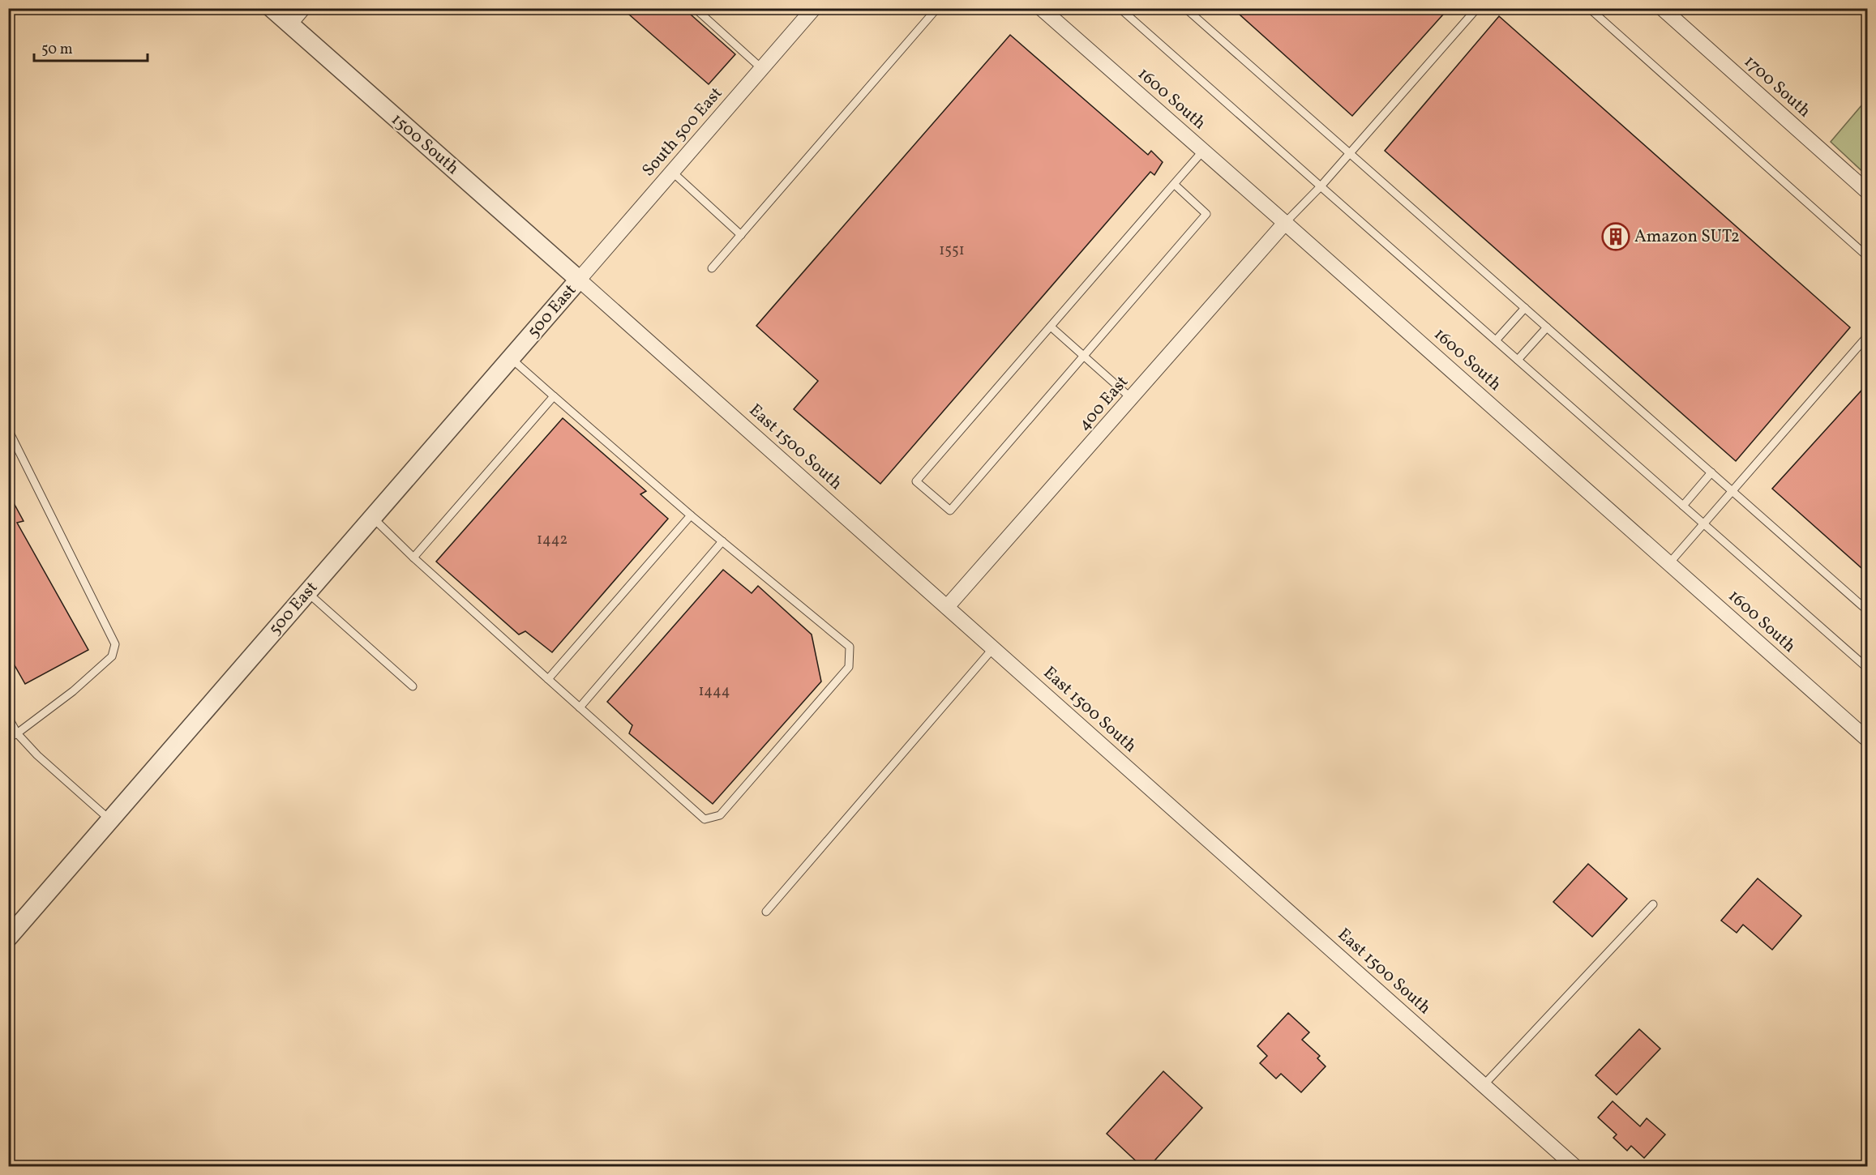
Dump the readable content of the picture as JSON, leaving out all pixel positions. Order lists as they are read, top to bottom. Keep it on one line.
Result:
{"streets":{"street":["1700 South","1600 South","South 500 East","1500 South","500 East","400 East","East 1500 South"]},"crossings":[["1600 South","400 East"],["South 500 East","1500 South"],["South 500 East","500 East"],["South 500 East","East 1500 South"],["1500 South","500 East"],["1500 South","East 1500 South"],["500 East","East 1500 South"],["400 East","East 1500 South"]],"places":{"building":["Amazon SUT2"]},"house_numbers":["1551","1442","1444"],"scale_bar":"50 m"}
